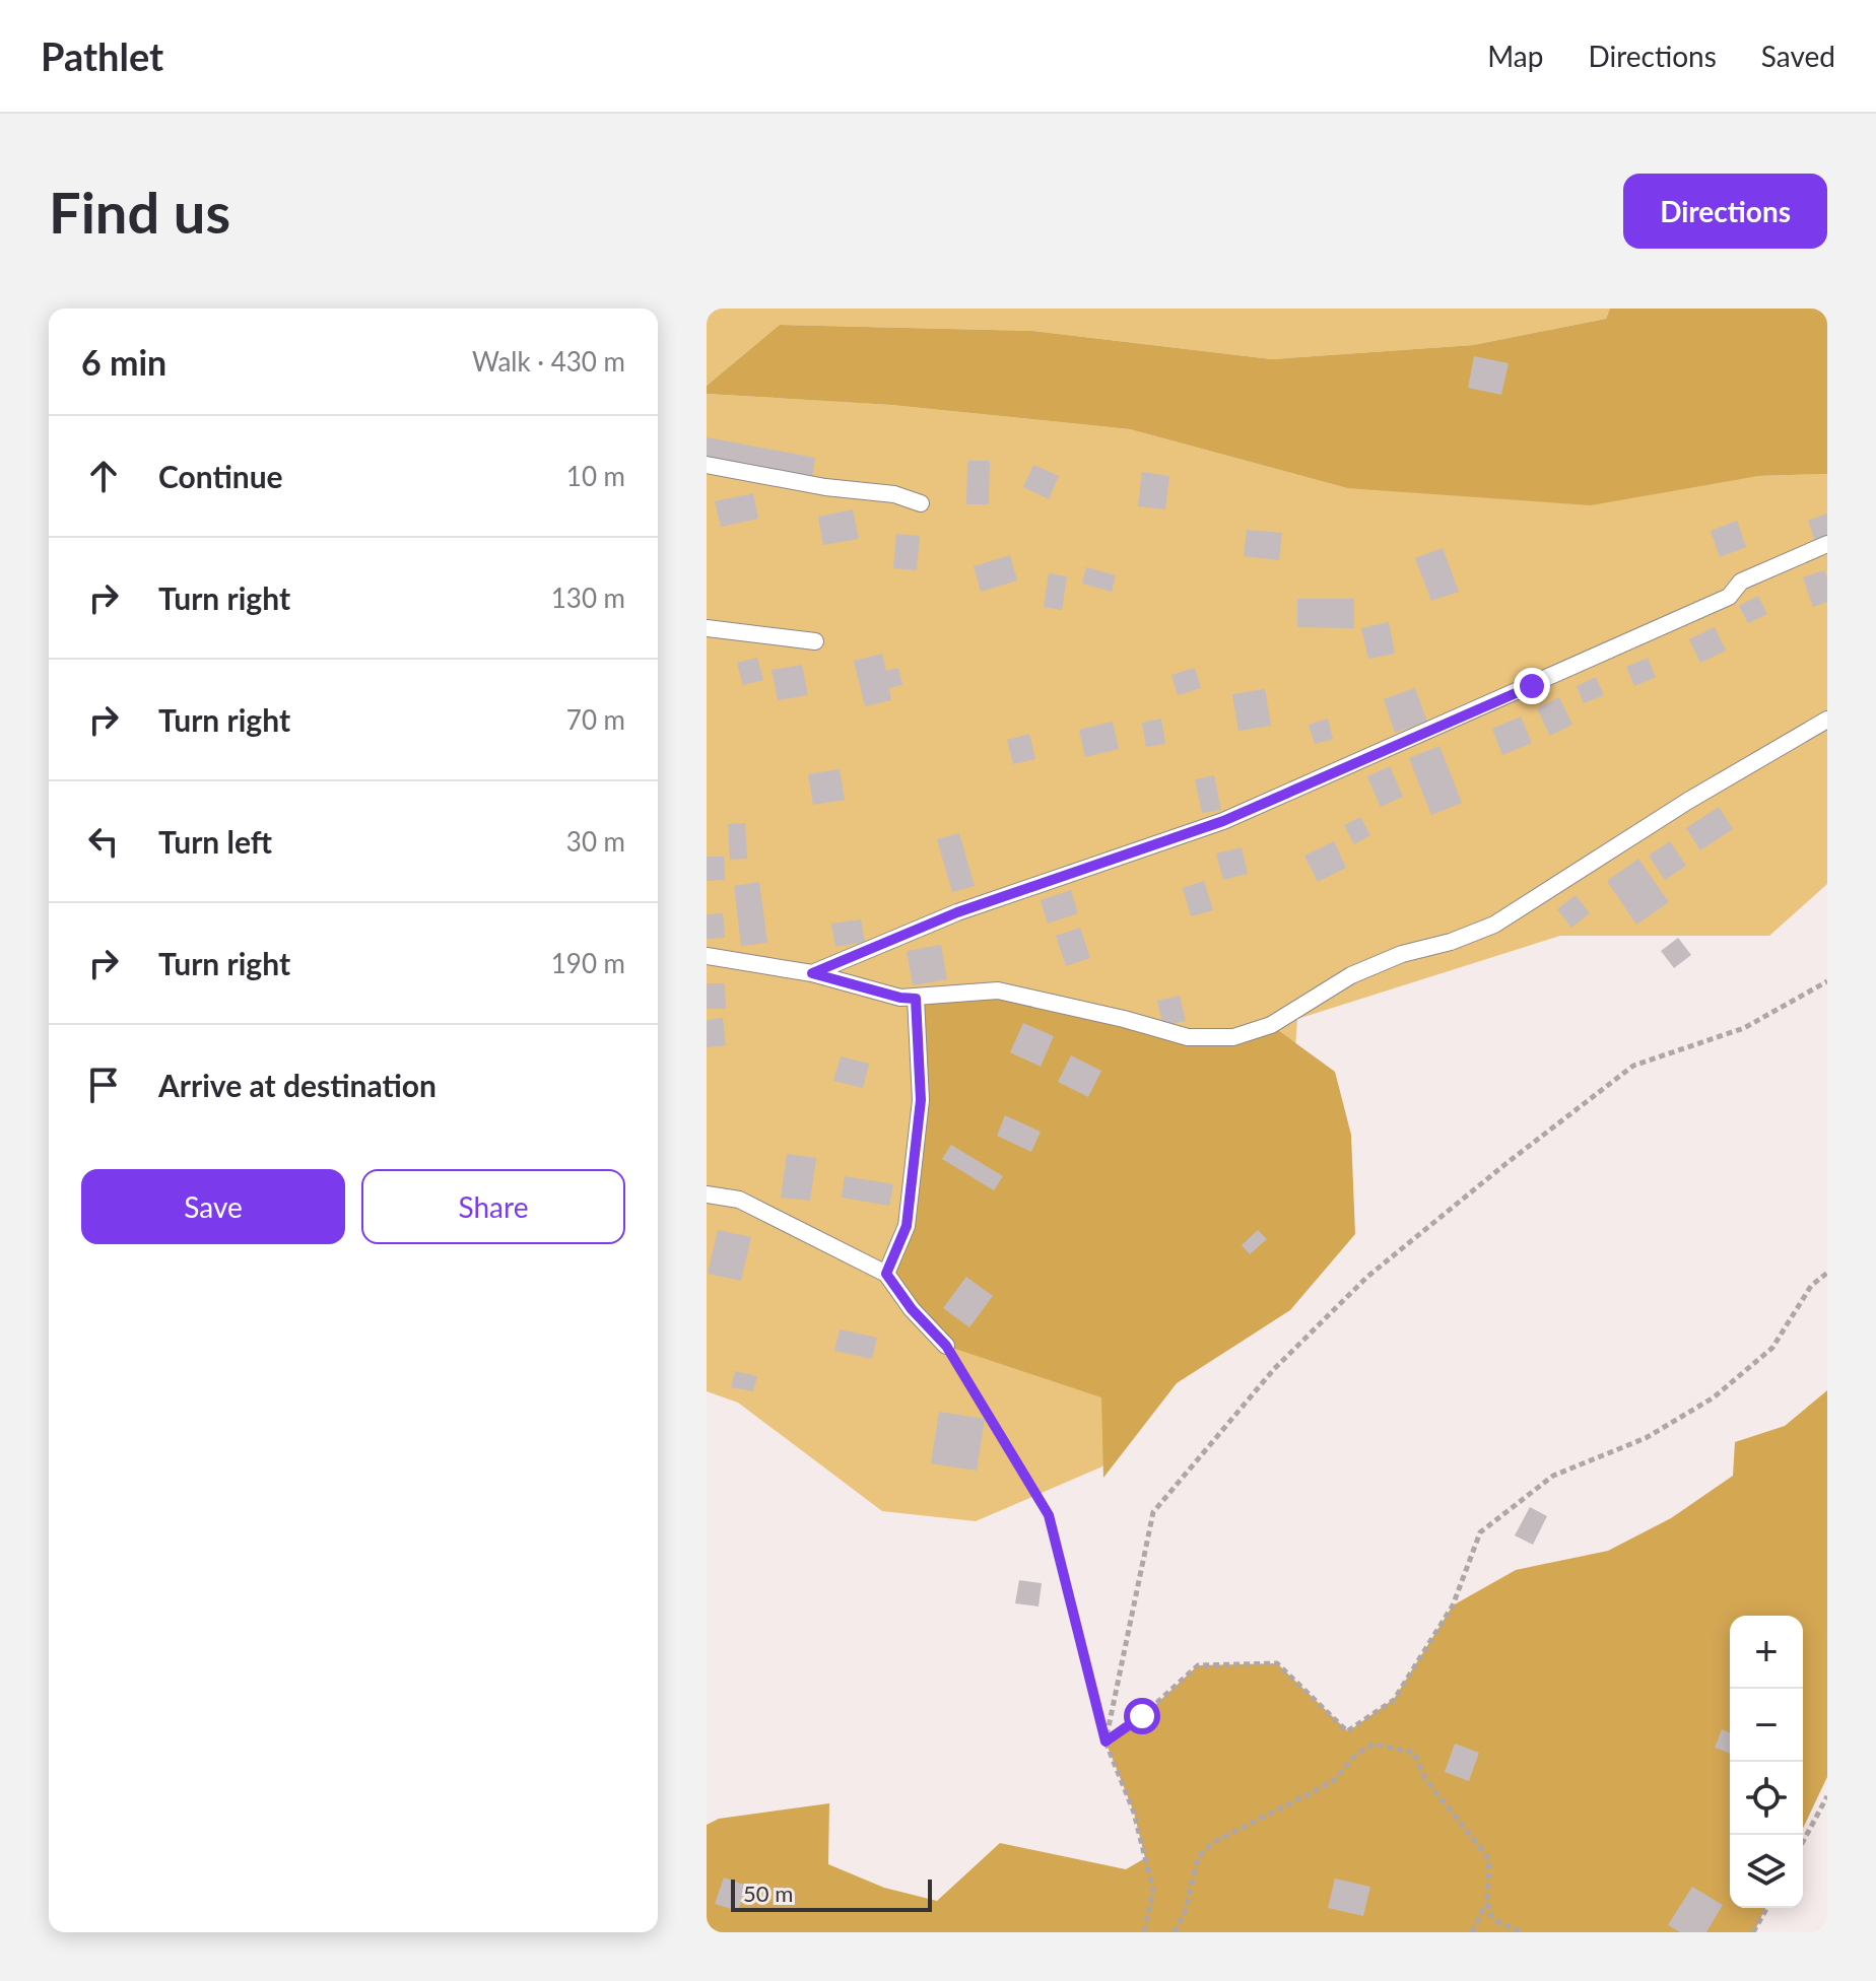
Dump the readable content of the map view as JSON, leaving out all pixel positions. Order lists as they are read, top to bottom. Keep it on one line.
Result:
{"scale_bar":"50 m","page":{"header":"Pathlet","nav":["Map","Directions","Saved"],"buttons":["Directions",["Save","Share"]],"title":"Find us","heading":["6 min","Walk · 430 m"],"list":[["Continue","10 m"],["Turn right","130 m"],["Turn right","70 m"],["Turn left","30 m"],["Turn right","190 m"],"Arrive at destination"],"map_buttons":["+","−"],"scale":"50 m"}}
